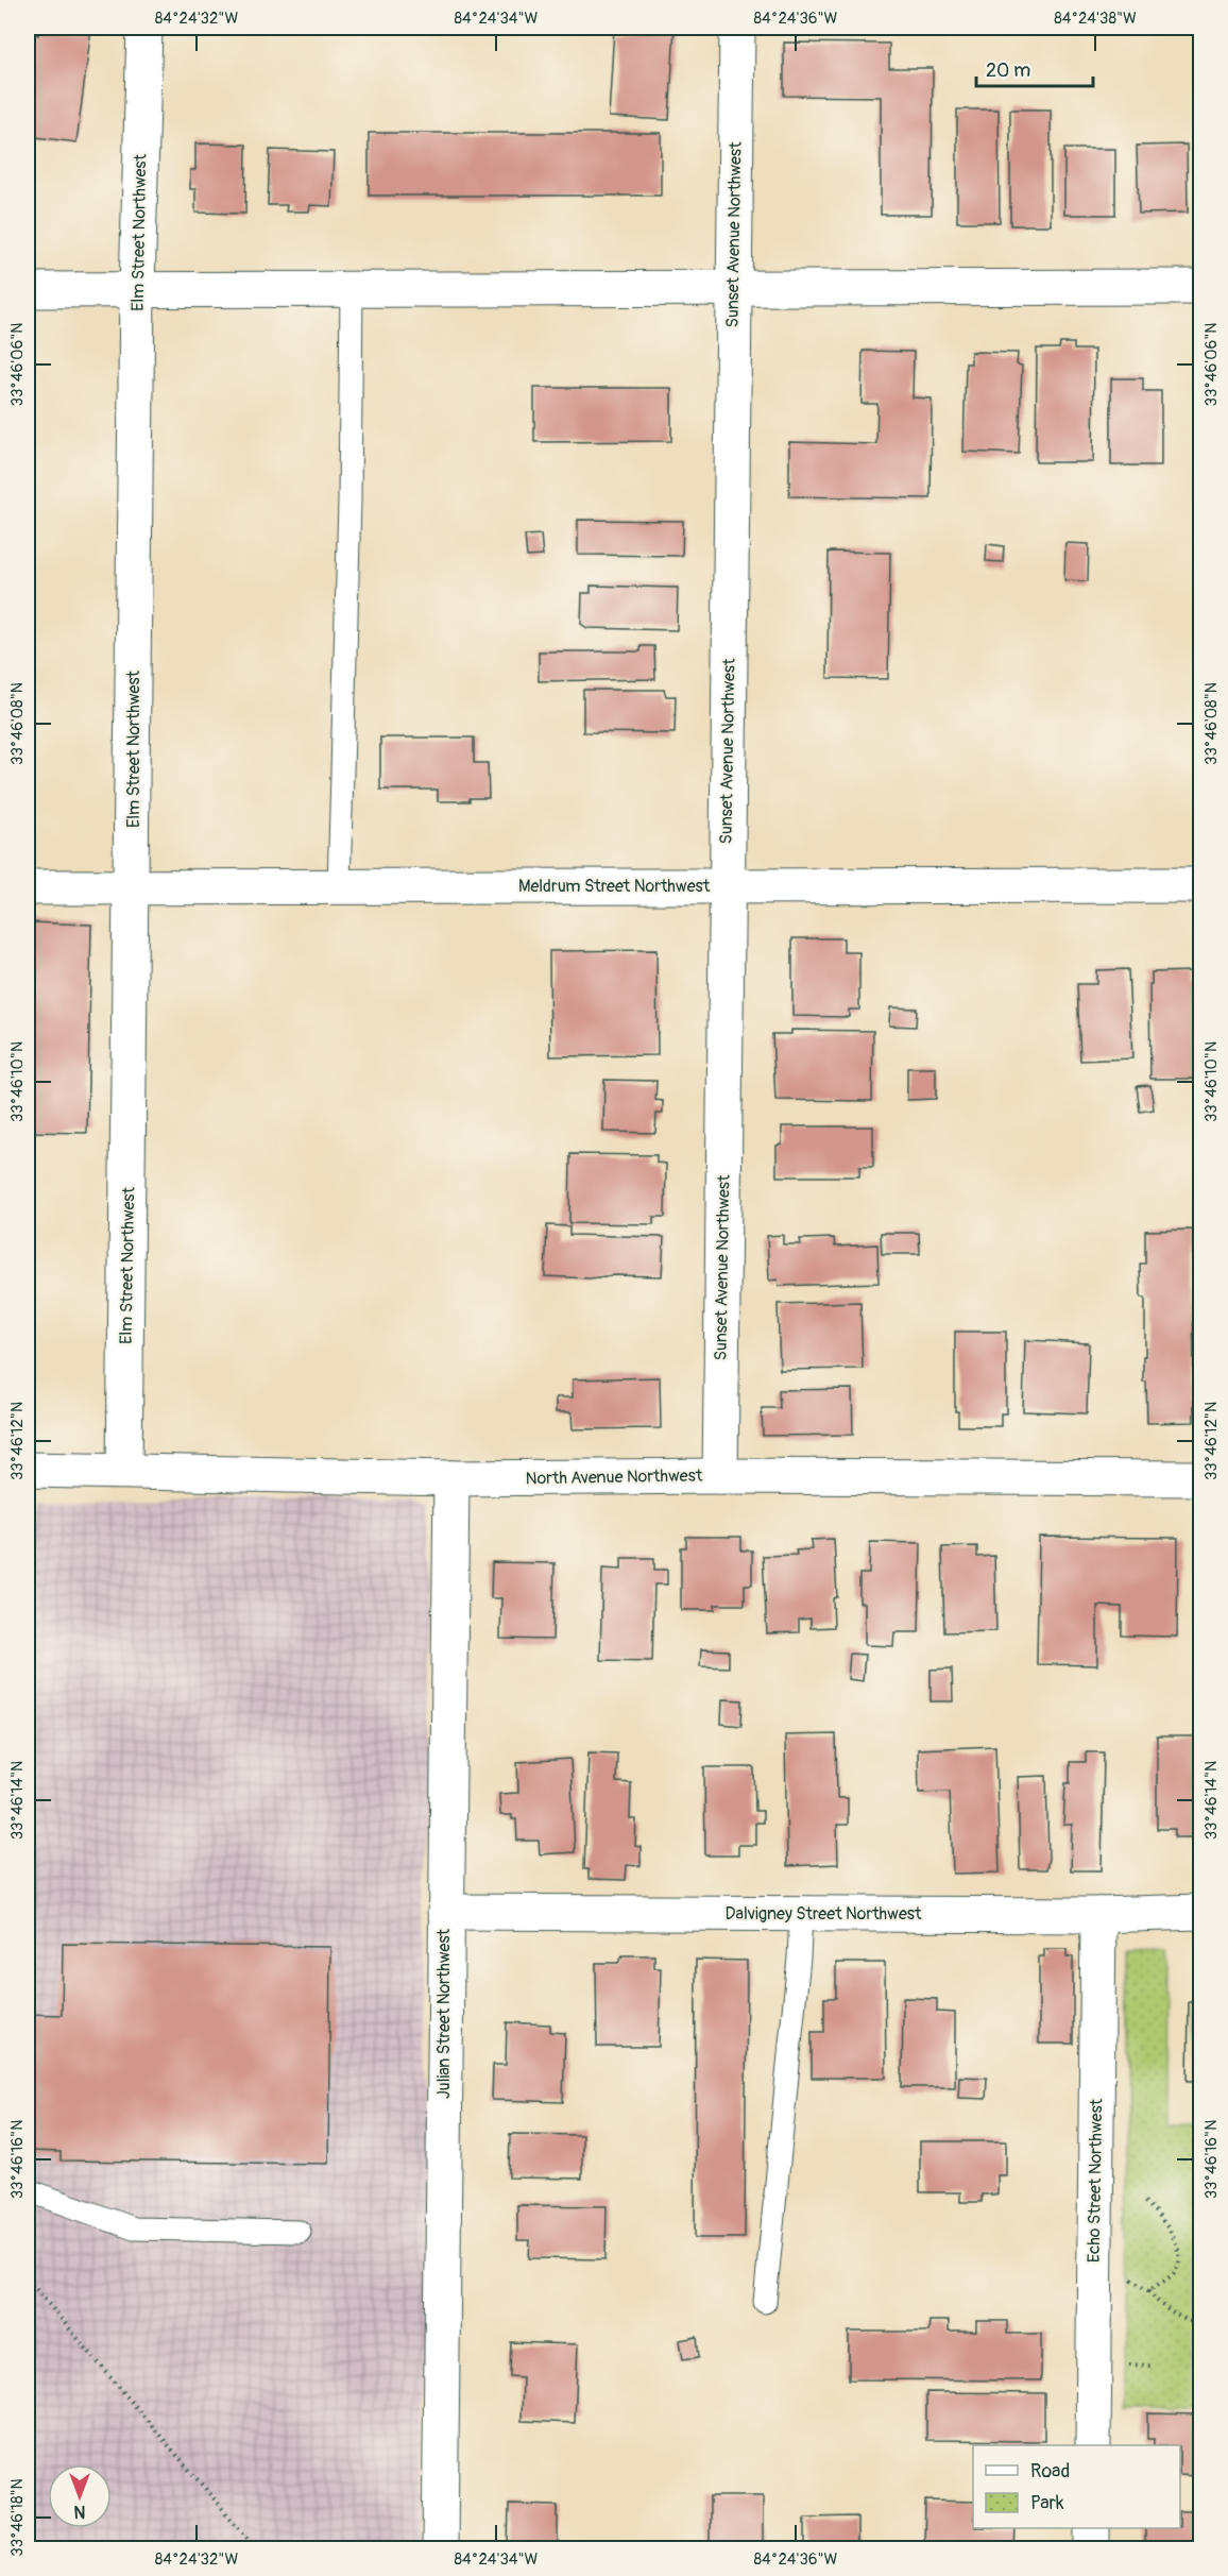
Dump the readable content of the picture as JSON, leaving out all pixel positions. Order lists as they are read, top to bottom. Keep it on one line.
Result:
{"streets":{"street":["Elm Street Northwest","Sunset Avenue Northwest","Meldrum Street Northwest","North Avenue Northwest","Dalvigney Street Northwest","Julian Street Northwest","Echo Street Northwest"]},"crossings":[["Elm Street Northwest","Meldrum Street Northwest"],["Elm Street Northwest","North Avenue Northwest"],["Sunset Avenue Northwest","Meldrum Street Northwest"],["Sunset Avenue Northwest","North Avenue Northwest"],["North Avenue Northwest","Julian Street Northwest"],["Dalvigney Street Northwest","Julian Street Northwest"],["Dalvigney Street Northwest","Echo Street Northwest"]],"legend":["Road","Park"],"scale_bar":"20 m","north":"bottom","coordinates":["84°24'32\"W","84°24'34\"W","84°24'36\"W","84°24'38\"W","33°46'06\"N","33°46'08\"N","33°46'10\"N","33°46'12\"N","33°46'14\"N","33°46'16\"N","33°46'18\"N"]}
